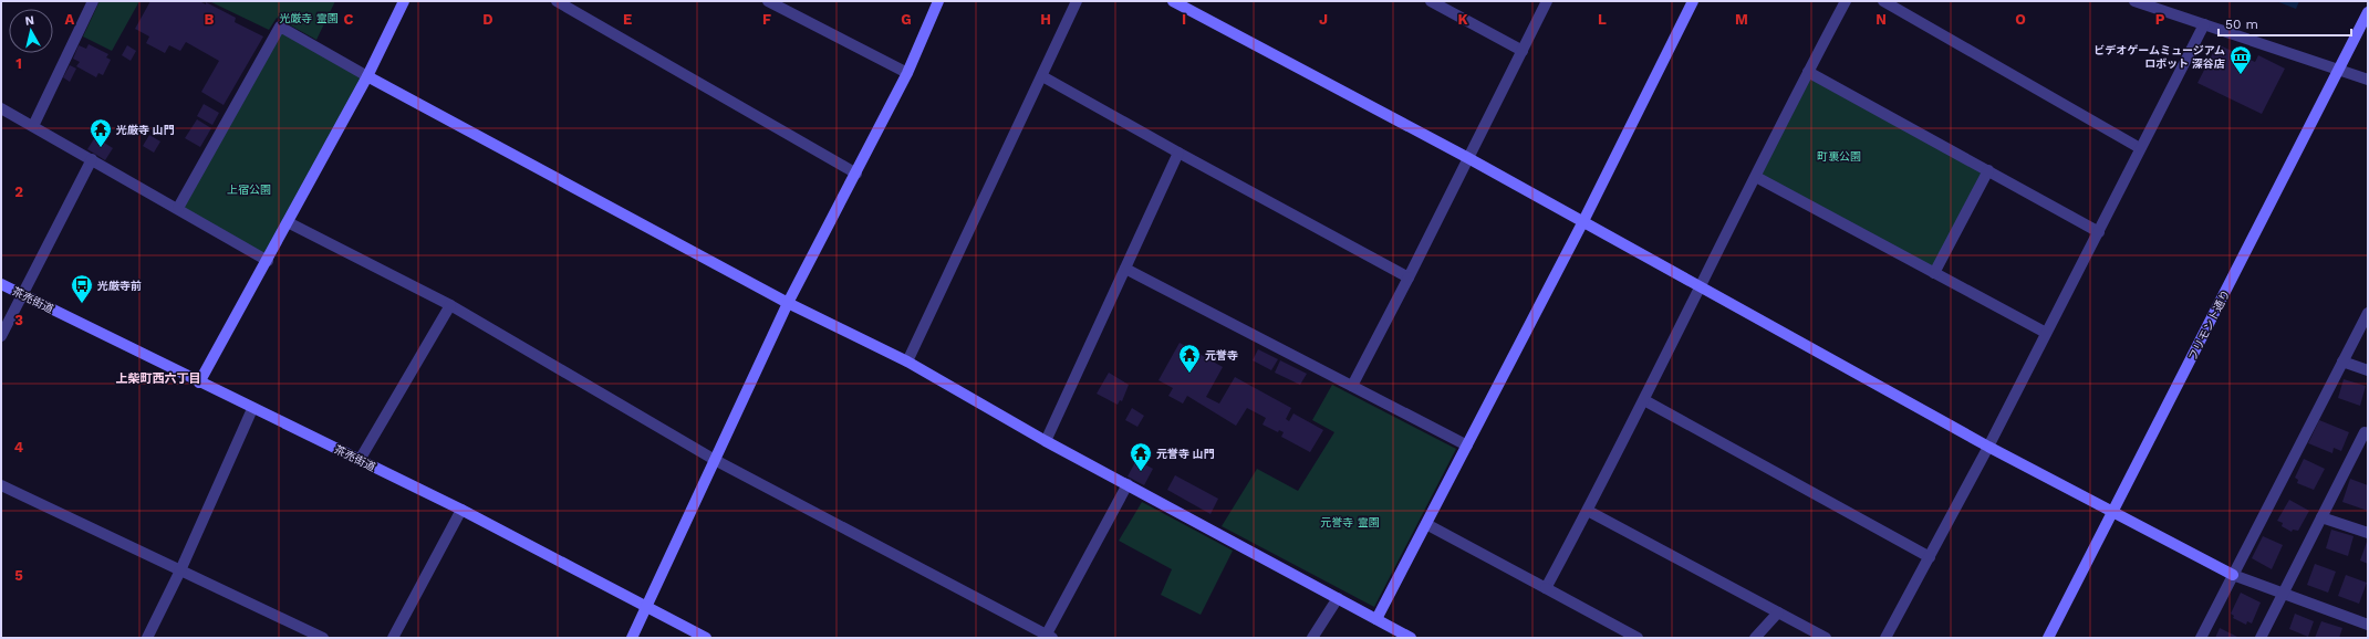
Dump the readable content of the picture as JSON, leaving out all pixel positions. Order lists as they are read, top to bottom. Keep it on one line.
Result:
{"streets":{"street":["茶売街道","フリモント通り"]},"districts":["上柴町西六丁目"],"parks":["光厳寺 霊園","町裏公園","上宿公園","元誉寺 霊園"],"places":{"museum":["ビデオゲームミュージアム ロボット 深谷店"],"temple":["光厳寺 山門","元誉寺","元誉寺 山門"],"bus stop":["光厳寺前"]},"scale_bar":"50 m","north":"top","grid":{"columns":["A","B","C","D","E","F","G","H","I","J","K","L","M","N","O","P"],"rows":["1","2","3","4","5"]}}
